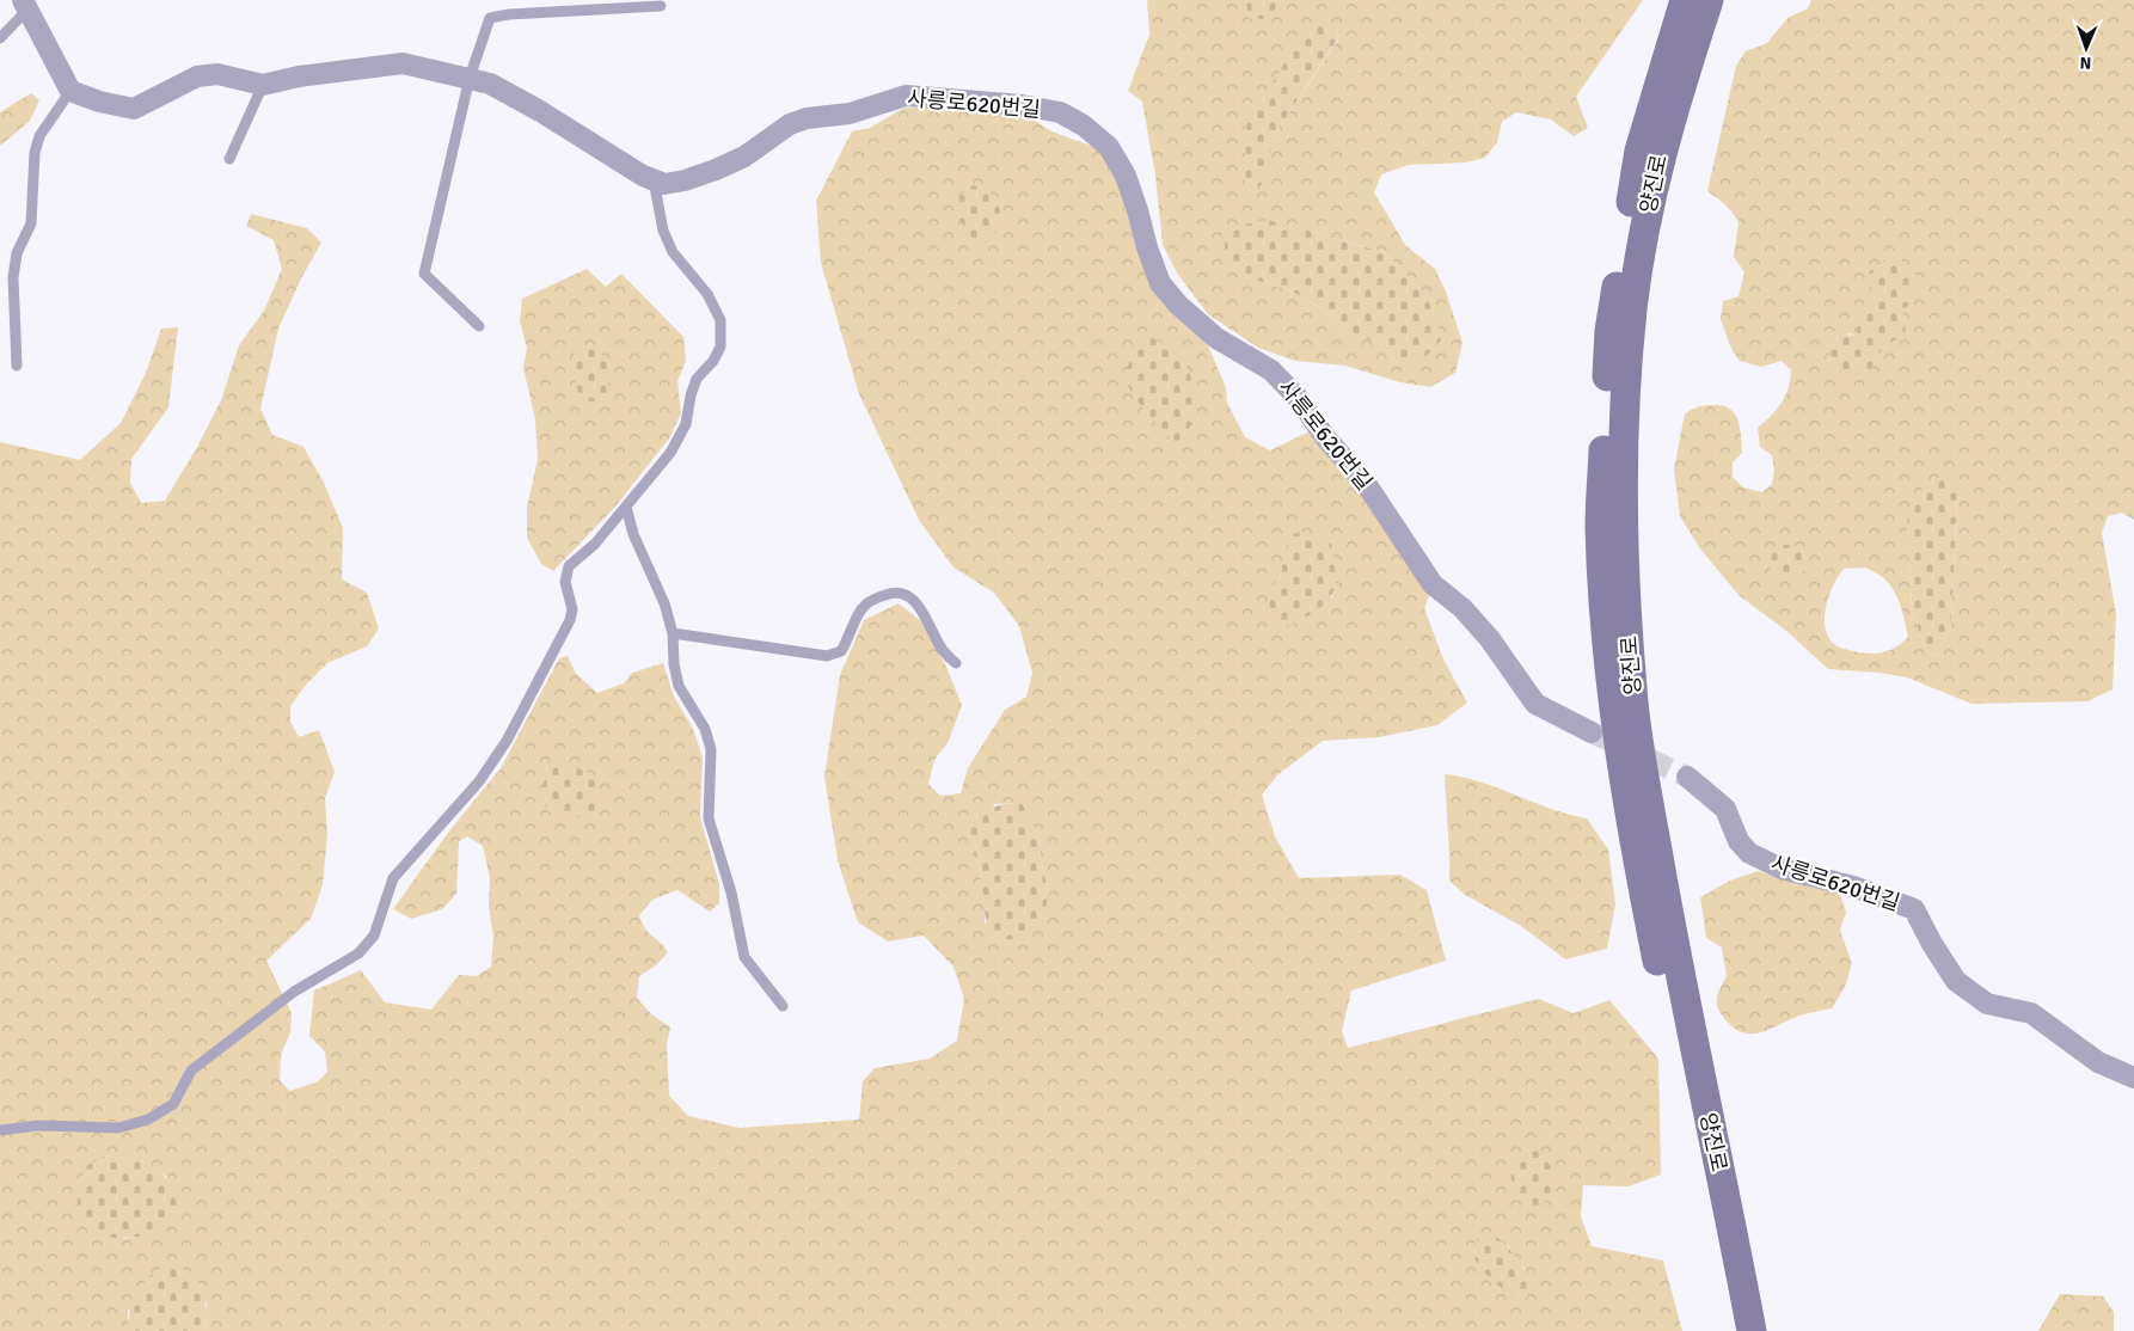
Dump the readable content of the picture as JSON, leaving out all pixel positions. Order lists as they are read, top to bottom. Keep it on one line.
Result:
{"streets":{"main road":["양진로"],"street":["사릉로620번길"]},"north":"bottom"}
